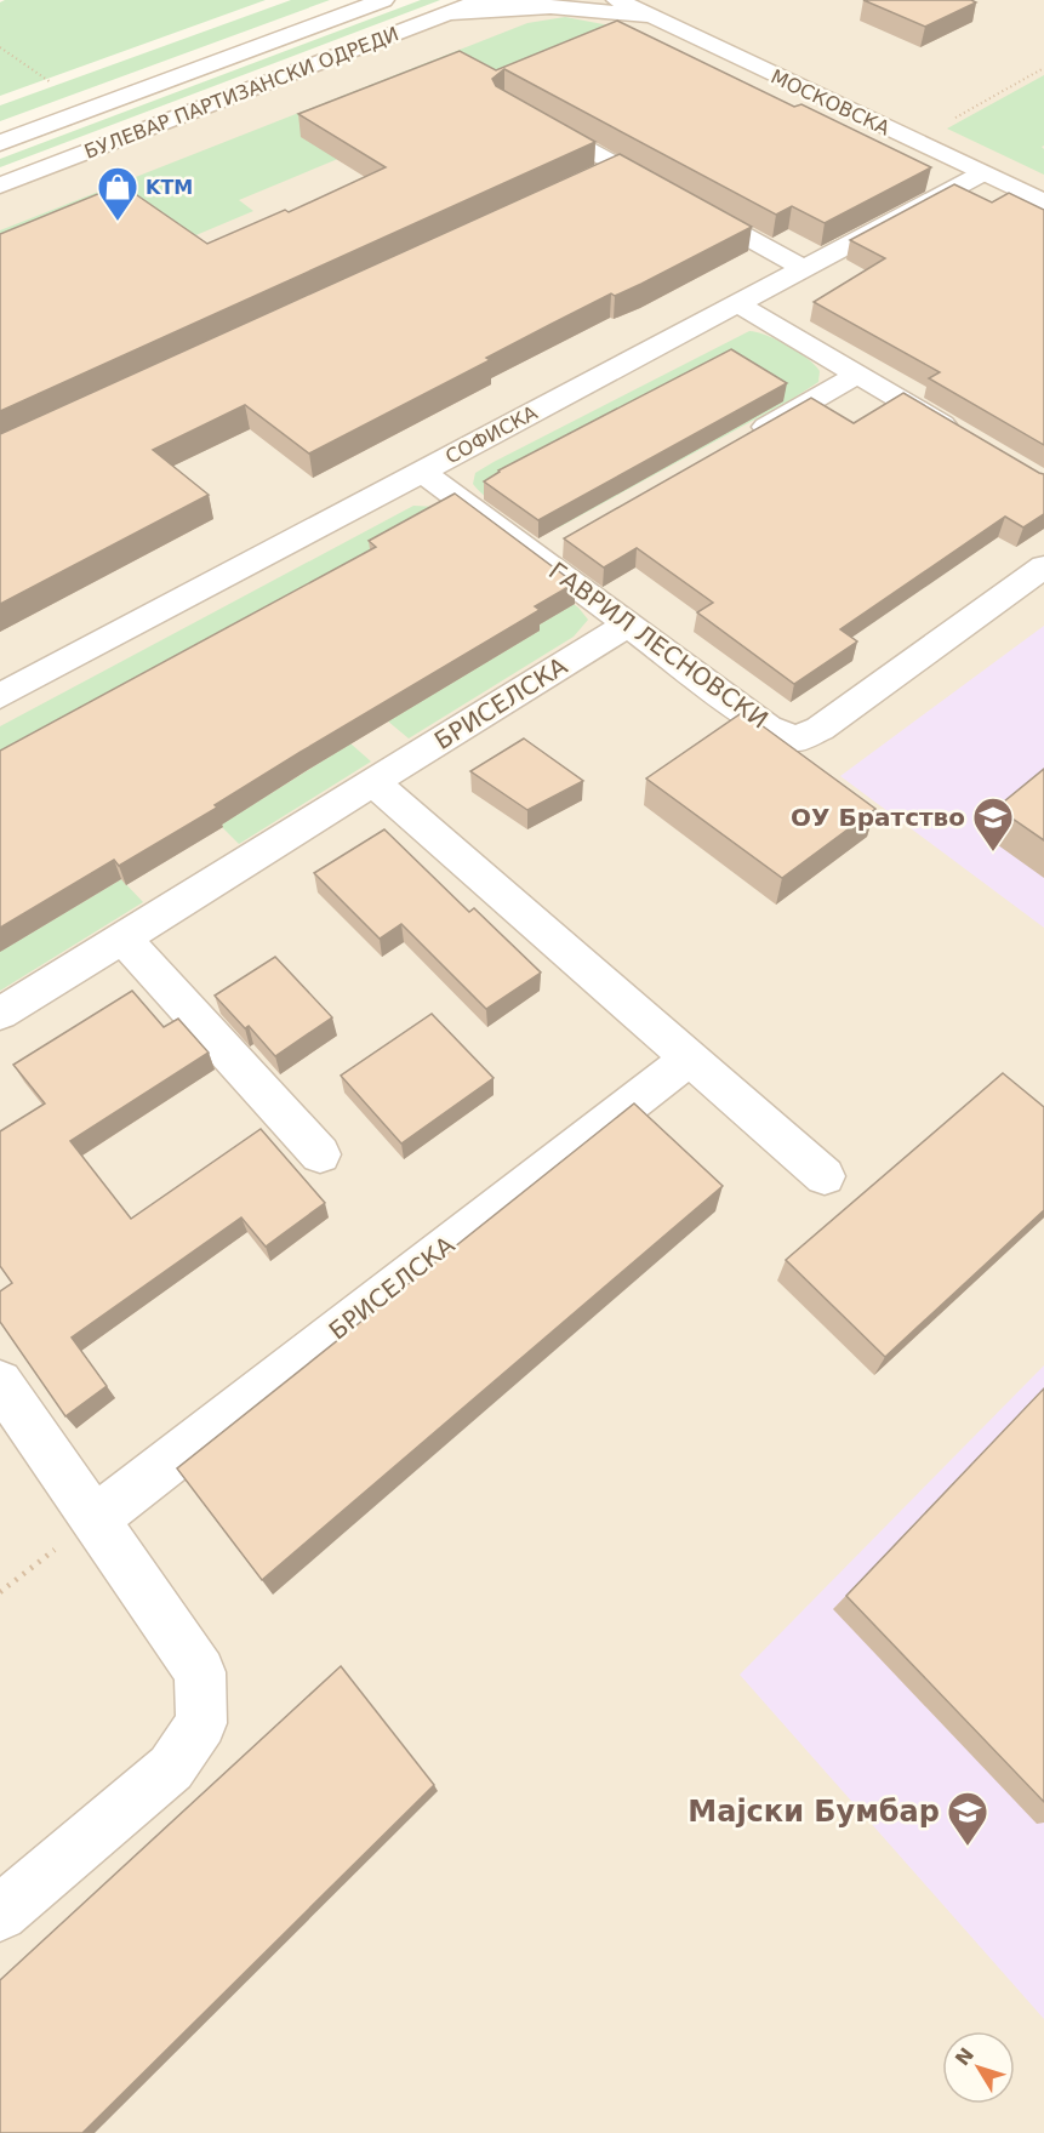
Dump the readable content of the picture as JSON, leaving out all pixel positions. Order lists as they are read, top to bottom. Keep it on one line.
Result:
{"streets":{"street":["БУЛЕВАР ПАРТИЗАНСКИ ОДРЕДИ","МОСКОВСКА","СОФИСКА","ГАВРИЛ ЛЕСНОВСКИ","БРИСЕЛСКА"]},"crossings":[["МОСКОВСКА","СОФИСКА"],["СОФИСКА","ГАВРИЛ ЛЕСНОВСКИ"],["ГАВРИЛ ЛЕСНОВСКИ","БРИСЕЛСКА"]],"places":{"shop":["KTM"],"school or university":["ОУ Братство","Мајски Бумбар"]},"north":"top left"}
